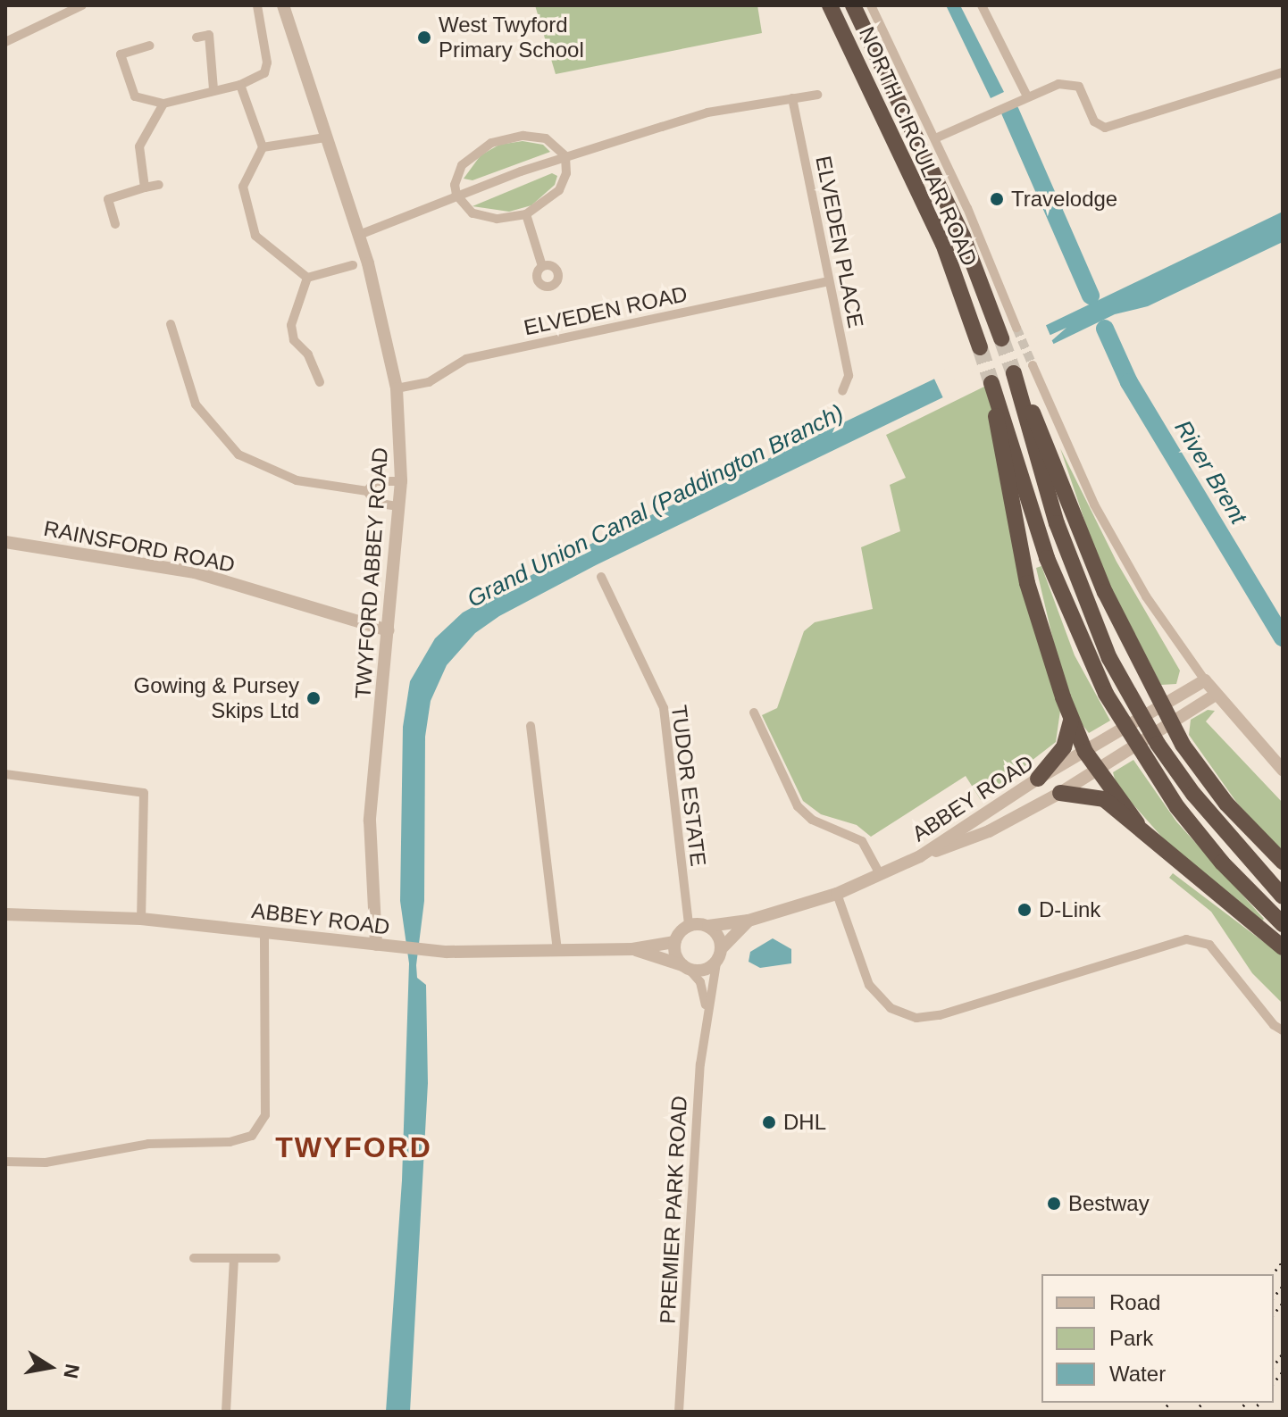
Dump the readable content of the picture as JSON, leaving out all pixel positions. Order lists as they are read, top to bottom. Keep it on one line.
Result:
{"streets":{"highway":["NORTH CIRCULAR ROAD"],"street":["ELVEDEN PLACE","ELVEDEN ROAD","RAINSFORD ROAD","TWYFORD ABBEY ROAD","TUDOR ESTATE","ABBEY ROAD","PREMIER PARK ROAD"]},"crossings":[["ELVEDEN PLACE","ELVEDEN ROAD"],["ELVEDEN ROAD","TWYFORD ABBEY ROAD"],["RAINSFORD ROAD","TWYFORD ABBEY ROAD"],["TWYFORD ABBEY ROAD","ABBEY ROAD"],["TUDOR ESTATE","ABBEY ROAD"],["TUDOR ESTATE","PREMIER PARK ROAD"],["ABBEY ROAD","PREMIER PARK ROAD"]],"districts":["TWYFORD"],"water":["River Brent","Grand Union Canal (Paddington Branch)"],"places":["West Twyford Primary School","Travelodge","Gowing & Pursey Skips Ltd","D-Link","DHL","Bestway"],"legend":["Road","Park","Water"],"north":"right"}
